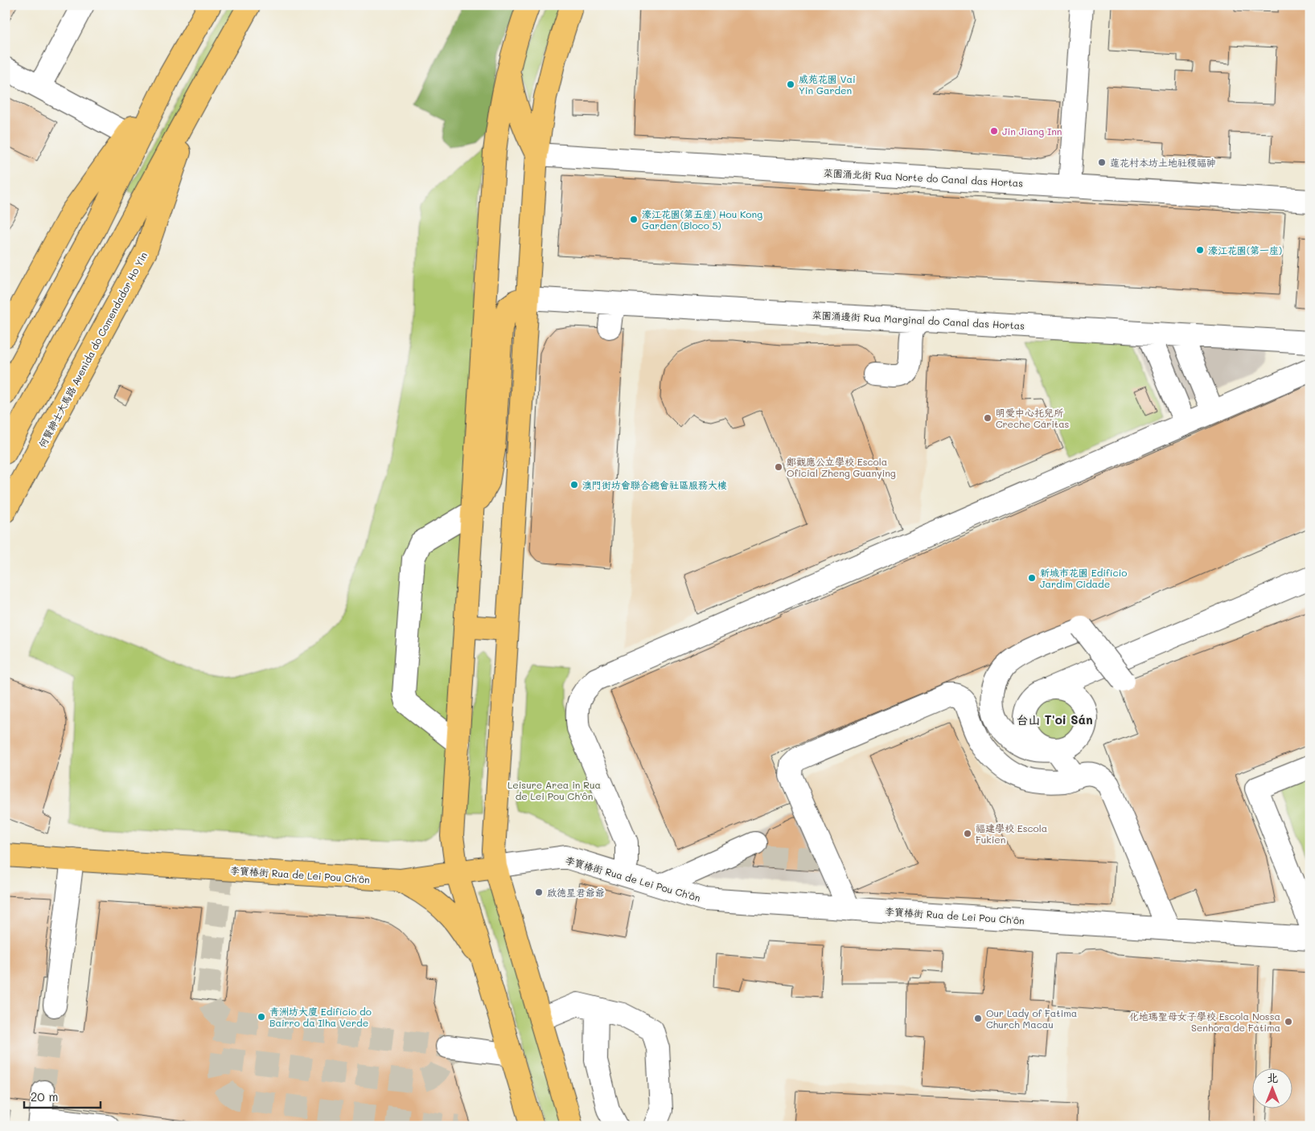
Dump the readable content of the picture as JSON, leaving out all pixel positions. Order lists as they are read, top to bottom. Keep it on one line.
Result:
{"streets":{"main road":["何賢紳士大馬路 Avenida do Comendador Ho Yin","李寶椿街 Rua de Lei Pou Ch'ôn"],"street":["菜園涌北街 Rua Norte do Canal das Hortas","菜園涌邊街 Rua Marginal do Canal das Hortas"]},"districts":["台山 T'oi Sán"],"parks":["Leisure Area in Rua de Lei Pou Ch'ôn"],"places":["威苑花園 Vai Yin Garden","Jin Jiang Inn","蓮花村本坊土地社稷福神","濠江花園(第五座) Hou Kong Garden (Bloco 5)","濠江花園(第一座)","明愛中心托兒所 Creche Cáritas","鄭觀應公立學校 Escola Oficial Zheng Guanying","澳門街坊會聯合總會社區服務大樓","新城市花園 Edifício Jardim Cidade","福建學校 Escola Fukien","啟德星君爺爺","青洲坊大廈 Edifício do Bairro da Ilha Verde","Our Lady of Fatima Church Macau","化地瑪聖母女子學校 Escola Nossa Senhora de Fátima"],"scale_bar":"20 m","north":"top"}
